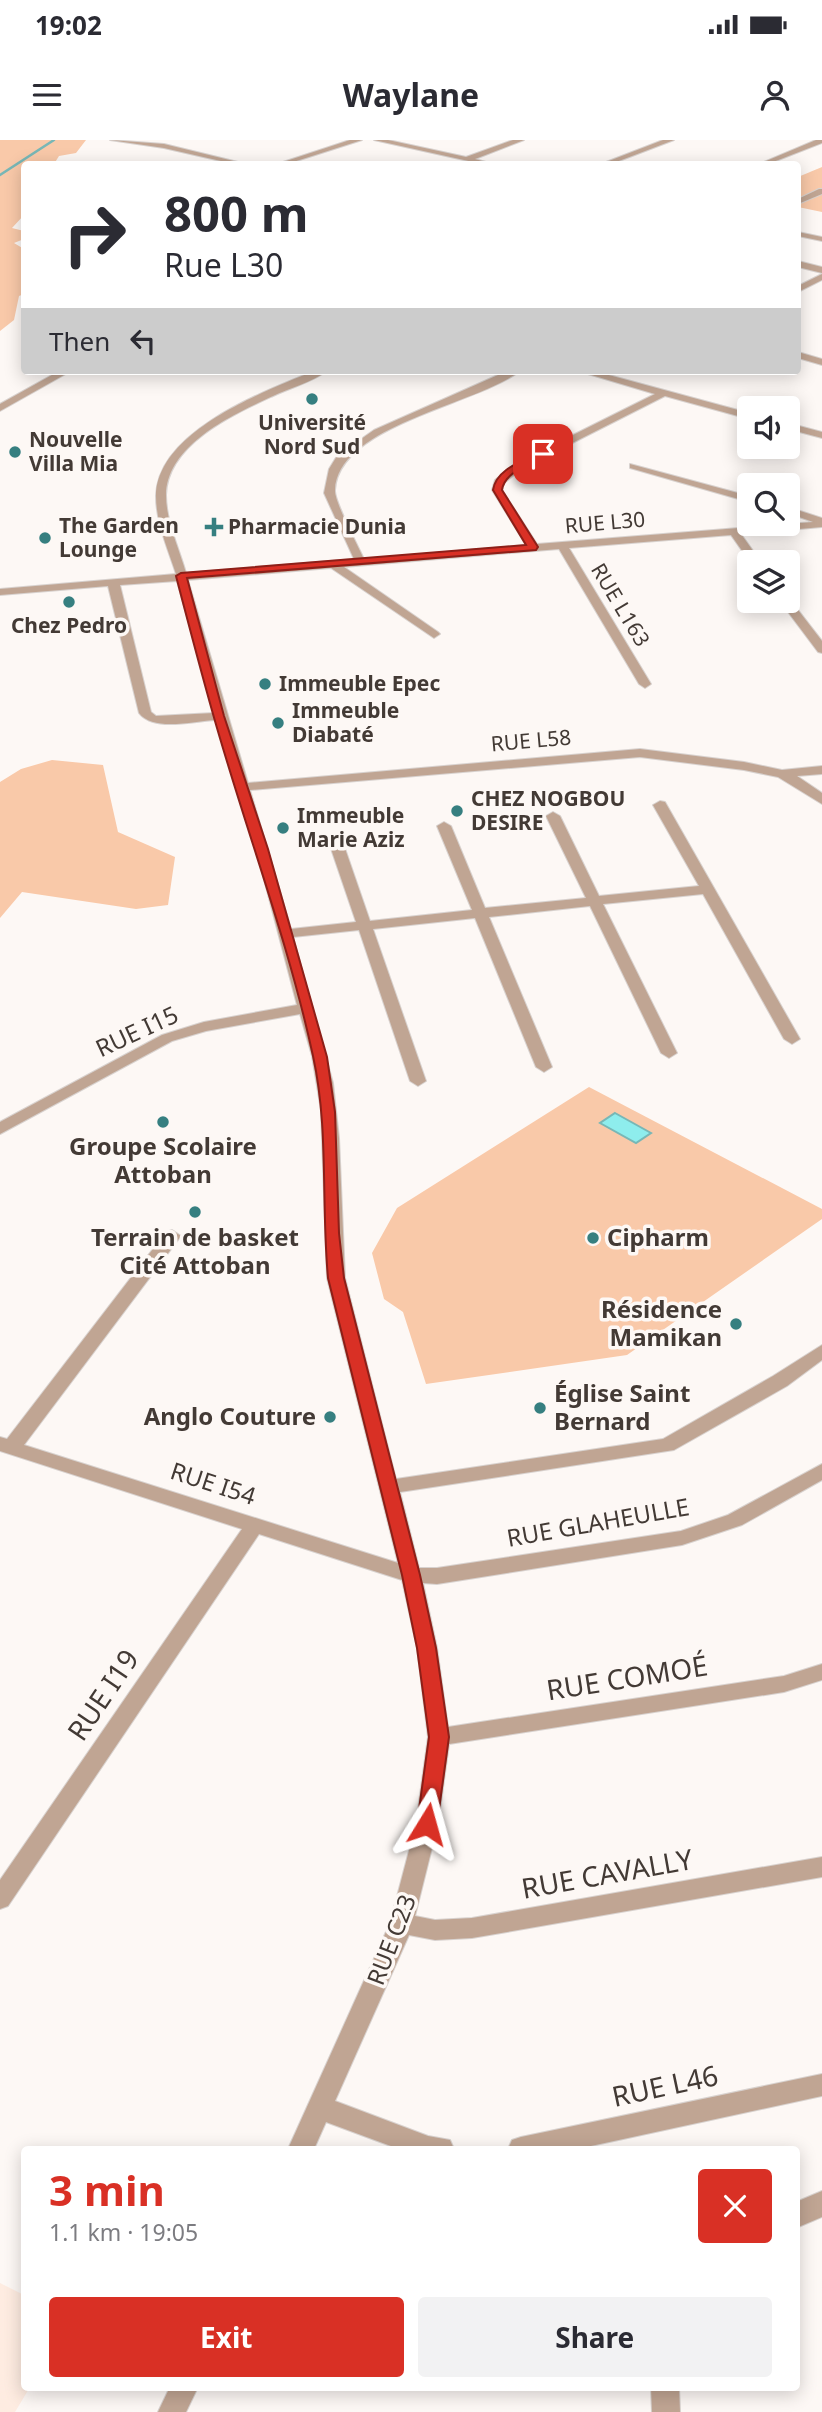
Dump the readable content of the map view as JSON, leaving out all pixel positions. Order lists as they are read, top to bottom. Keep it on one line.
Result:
{"streets":{"street":["RUE L30","RUE L163","RUE L58","RUE I15","RUE I54","RUE GLAHEULLE","RUE COMOÉ","RUE I19","RUE CAVALLY","RUE C23","RUE L46"]},"crossings":[["RUE L30","RUE L163"],["RUE L30","RUE C23"],["RUE L58","RUE C23"],["RUE I15","RUE C23"],["RUE I54","RUE GLAHEULLE"],["RUE I54","RUE I19"],["RUE I54","RUE C23"],["RUE GLAHEULLE","RUE C23"],["RUE COMOÉ","RUE C23"],["RUE CAVALLY","RUE C23"]],"places":{"other":["Université Nord Sud","Nouvelle Villa Mia","The Garden Lounge","Chez Pedro","Immeuble Epec","Immeuble Diabaté","CHEZ NOGBOU DESIRE","Immeuble Marie Aziz","Groupe Scolaire Attoban","Terrain de basket Cité Attoban","Cipharm","Résidence Mamikan","Église Saint Bernard","Anglo Couture"],"health":["Pharmacie Dunia"]},"page":{"status":"19:02","header":"Waylane","turn":["800 m","Rue L30"],"then":"Then","heading":["3 min","1.1 km · 19:05"],"buttons":["Exit","Share"]}}
